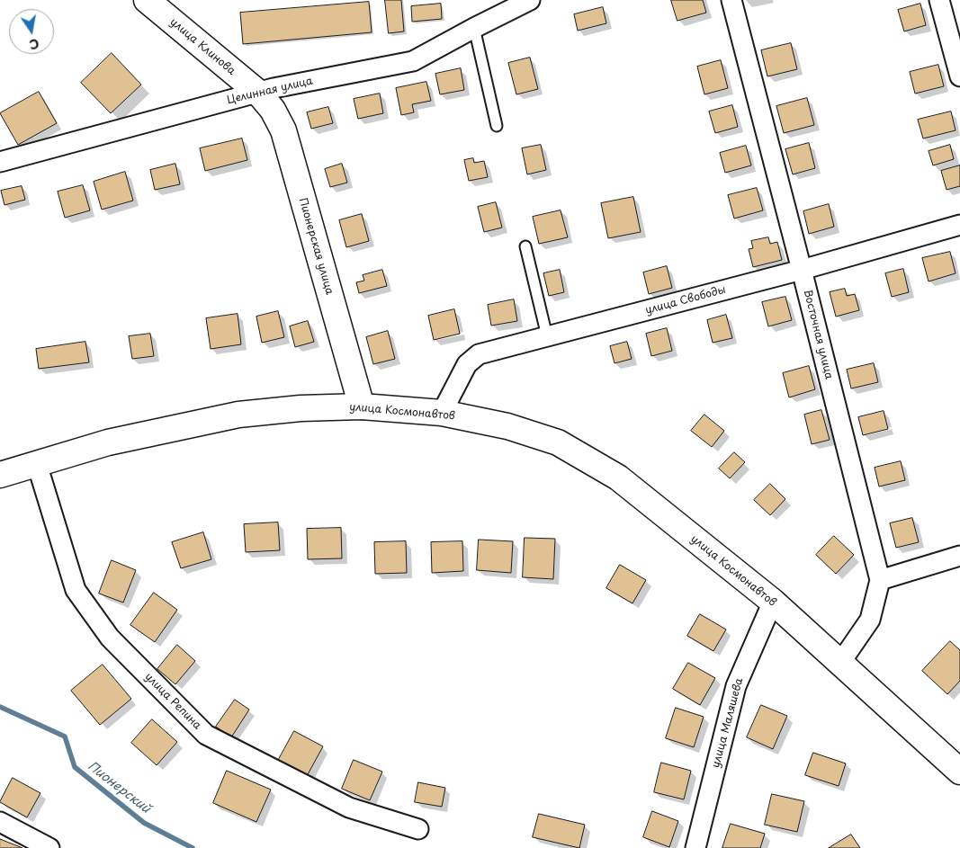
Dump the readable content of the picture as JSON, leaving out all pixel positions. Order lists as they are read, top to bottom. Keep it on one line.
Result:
{"streets":{"main road":["улица Клинова","Пионерская улица","улица Космонавтов"],"street":["Целинная улица","улица Свободы","Восточная улица","улица Репина","улица Маляшева"]},"crossings":[["улица Клинова","Целинная улица"],["улица Клинова","Пионерская улица"],["Целинная улица","Пионерская улица"],["Пионерская улица","улица Космонавтов"],["улица Свободы","Восточная улица"],["улица Свободы","улица Космонавтов"],["Восточная улица","улица Космонавтов"],["улица Космонавтов","улица Репина"],["улица Космонавтов","улица Маляшева"]],"water":["Пионерский"],"north":"bottom"}
